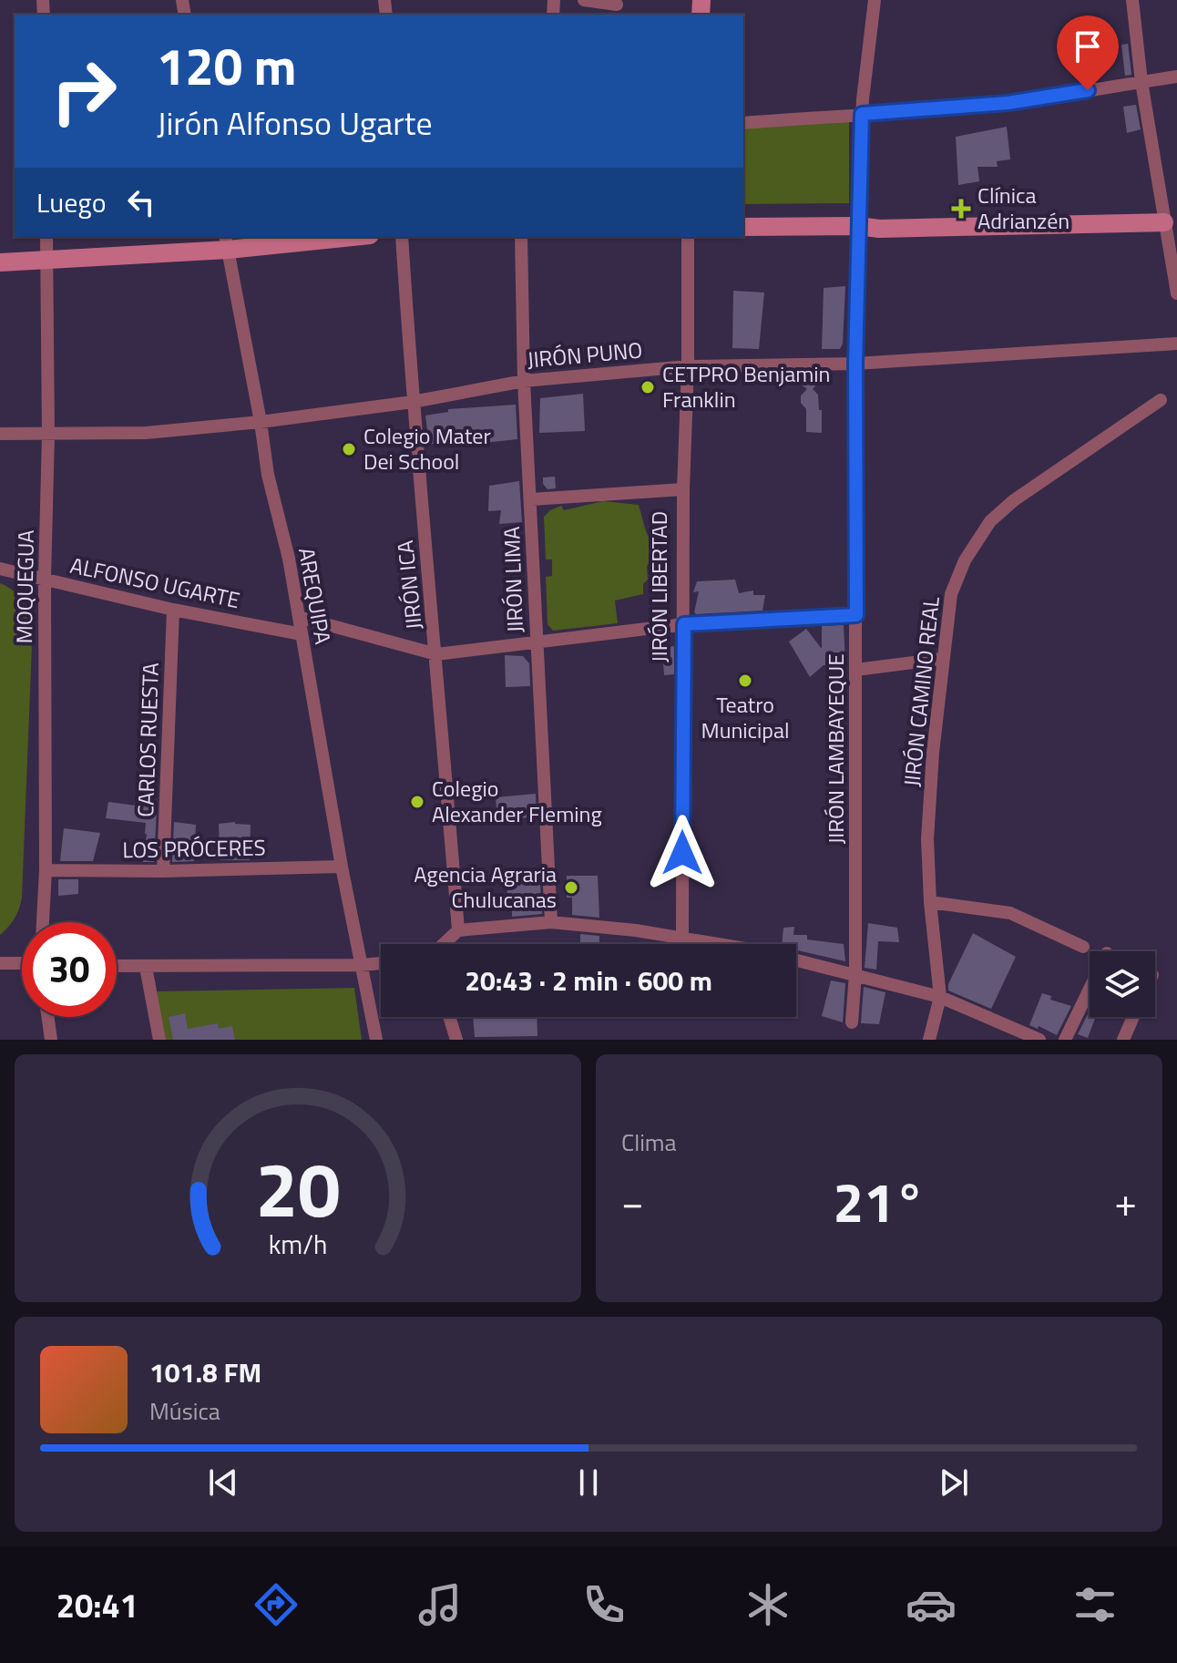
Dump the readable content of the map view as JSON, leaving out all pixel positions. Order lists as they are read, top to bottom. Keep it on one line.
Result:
{"streets":{"street":["JIRÓN PUNO","JIRÓN LIMA","ALFONSO UGARTE","JIRÓN ICA","MOQUEGUA","JIRÓN LIBERTAD","AREQUIPA","JIRÓN CAMINO REAL","CARLOS RUESTA","JIRÓN LAMBAYEQUE","LOS PRÓCERES"]},"crossings":[["JIRÓN PUNO","JIRÓN LIMA"],["JIRÓN PUNO","JIRÓN ICA"],["JIRÓN PUNO","MOQUEGUA"],["JIRÓN PUNO","JIRÓN LIBERTAD"],["JIRÓN PUNO","AREQUIPA"],["JIRÓN PUNO","JIRÓN LAMBAYEQUE"],["ALFONSO UGARTE","MOQUEGUA"],["ALFONSO UGARTE","AREQUIPA"],["ALFONSO UGARTE","CARLOS RUESTA"],["MOQUEGUA","LOS PRÓCERES"],["AREQUIPA","LOS PRÓCERES"],["CARLOS RUESTA","LOS PRÓCERES"]],"places":{"health":["Clínica Adrianzén"],"other":["CETPRO Benjamin Franklin","Colegio Mater Dei School","Teatro Municipal","Colegio Alexander Fleming","Agencia Agraria Chulucanas"]},"page":{"turn":["120 m","Jirón Alfonso Ugarte"],"then":"Luego","limit":"30","trip":"20:43 · 2 min · 600 m","tile":"Clima","heat":["−","21°","+"],"song":["101.8 FM","Música"],"tabs":"20:41","gauge":["20","km/h"]}}
